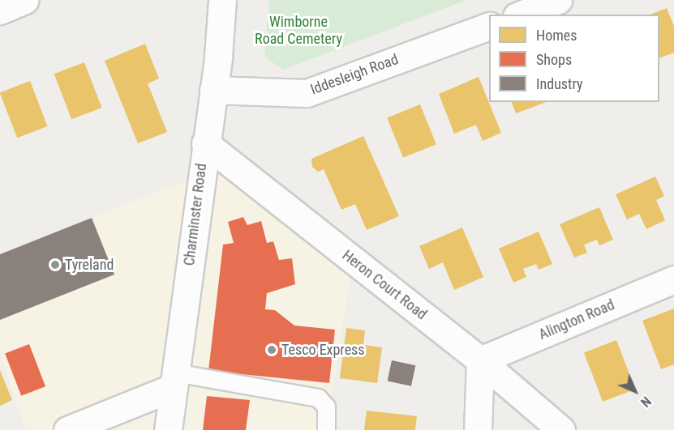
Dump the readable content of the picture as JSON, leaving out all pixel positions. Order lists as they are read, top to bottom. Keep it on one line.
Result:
{"streets":{"street":["Iddesleigh Road","Charminster Road","Heron Court Road","Alington Road"]},"crossings":[["Iddesleigh Road","Charminster Road"],["Charminster Road","Heron Court Road"],["Heron Court Road","Alington Road"]],"parks":["Wimborne Road Cemetery"],"places":["Tyreland","Tesco Express"],"legend":["Homes","Shops","Industry"],"north":"bottom right"}
